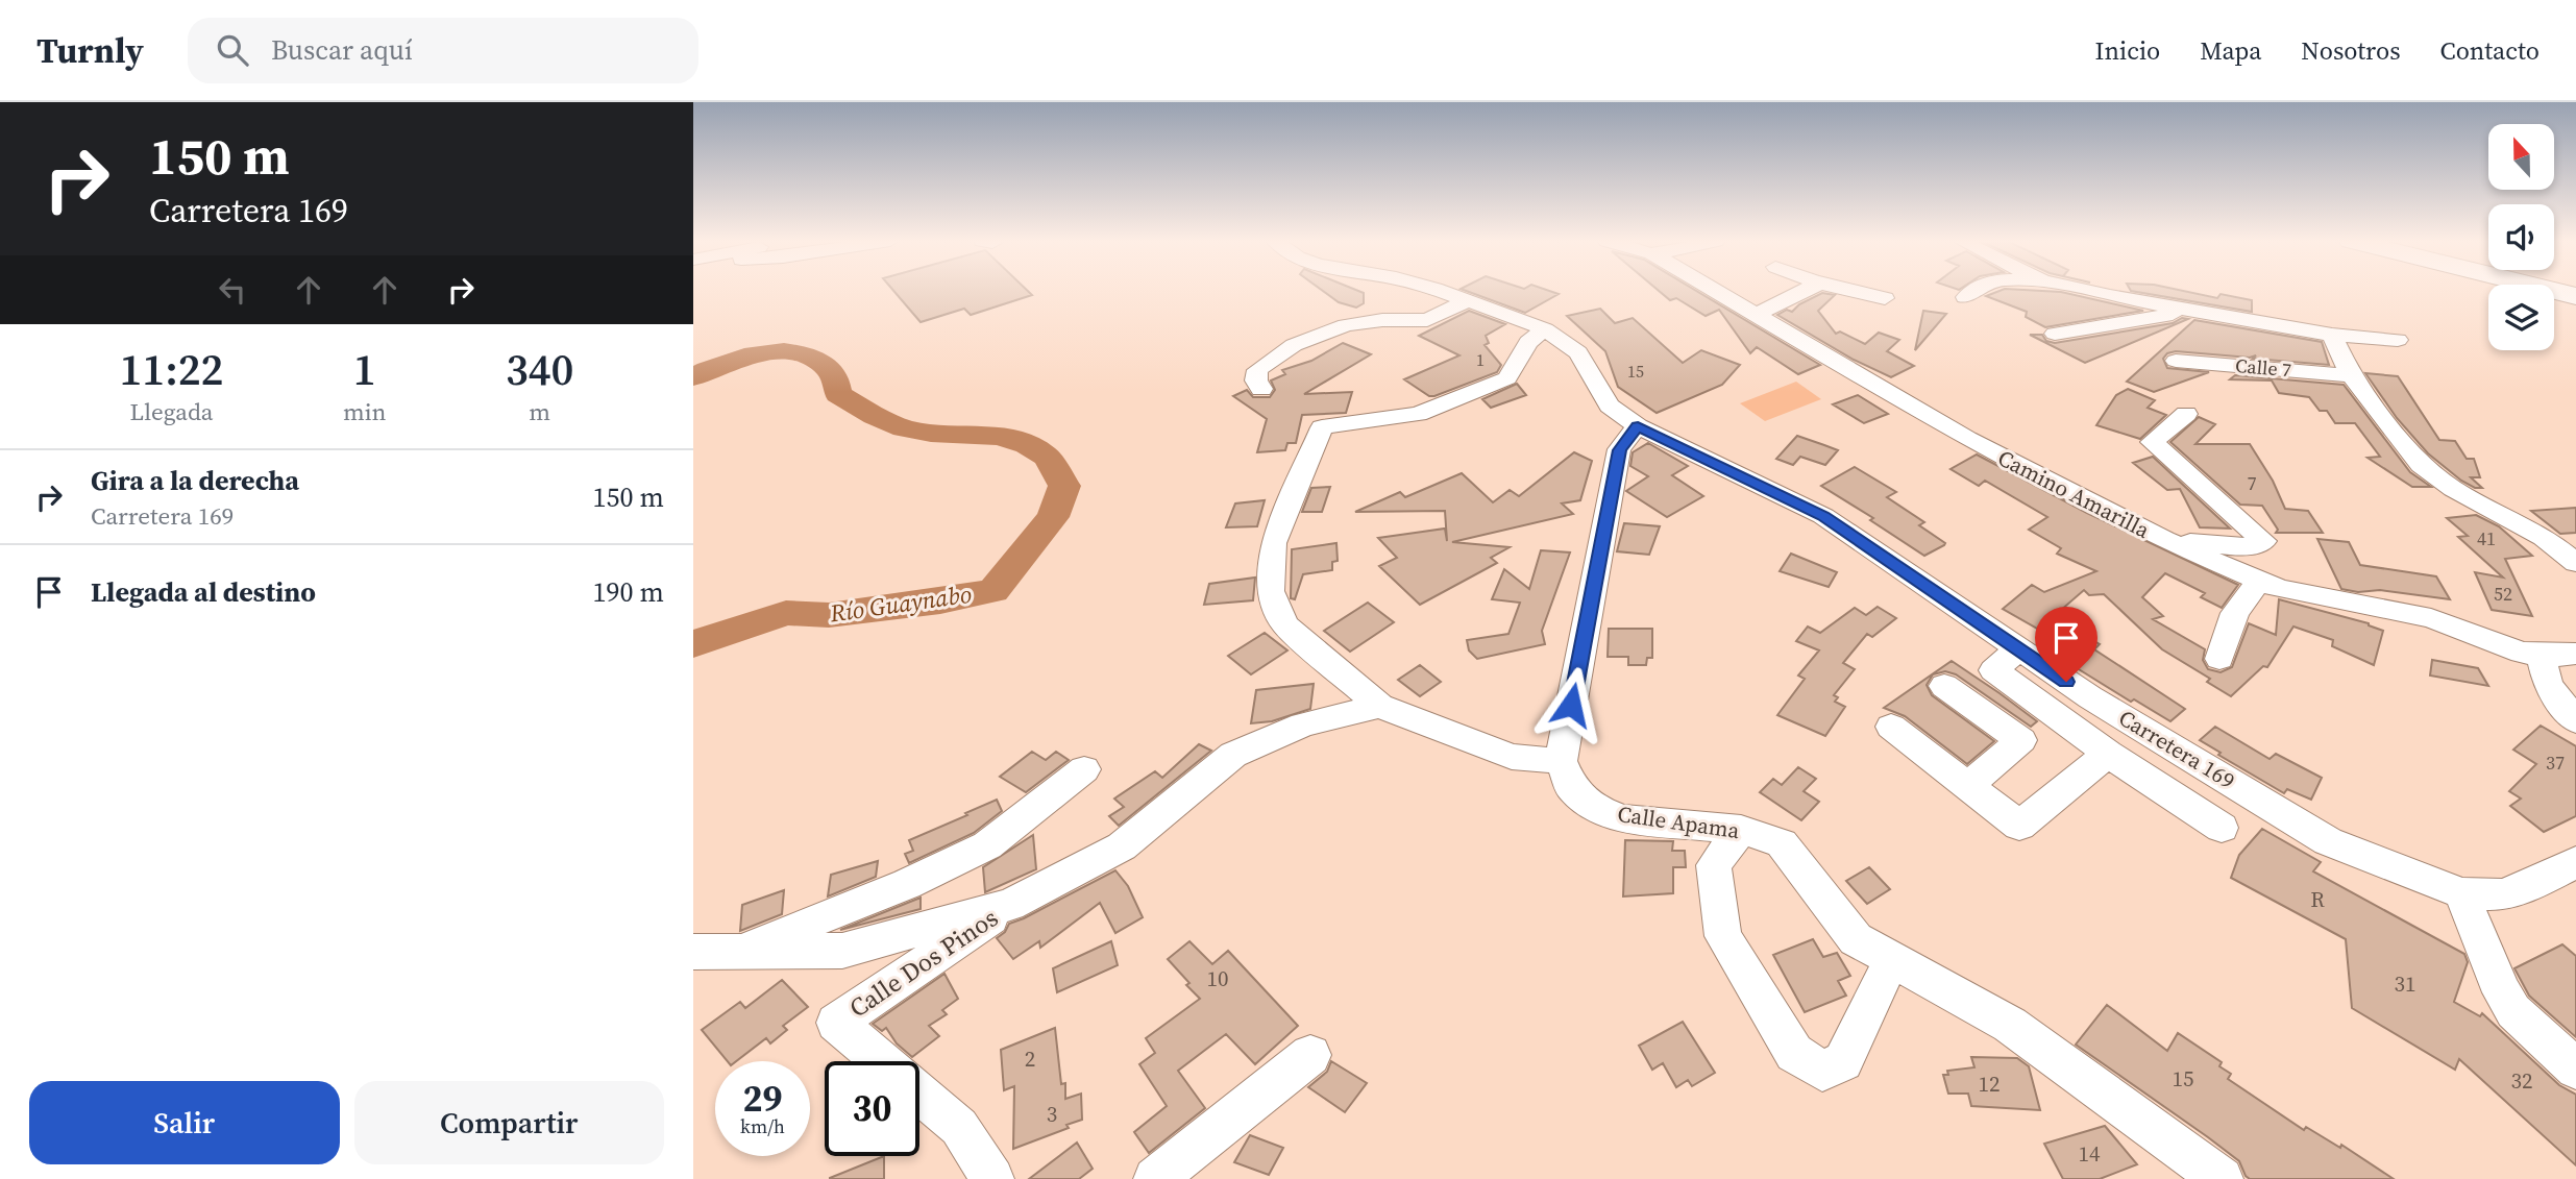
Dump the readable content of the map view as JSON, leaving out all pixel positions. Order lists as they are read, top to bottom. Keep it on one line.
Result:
{"streets":{"street":["Calle 7","Camino Amarilla","Carretera 169","Calle Apama","Calle Dos Pinos"]},"water":["Río Guaynabo"],"house_numbers":["1","15","7","41","52","37","R","10","31","2","15","32","12","3","14"],"north":"top","page":{"header":"Turnly","search":"Buscar aquí","nav":["Inicio","Mapa","Nosotros","Contacto"],"turn":["150 m","Carretera 169"],"eta":["11:22","Llegada","1","min","340","m"],"list":[{"name":"Gira a la derecha","note":"Carretera 169","value":"150 m"},{"name":"Llegada al destino","value":"190 m"}],"speed":"29 km/h","limit":"30","buttons":["Salir","Compartir"]}}
